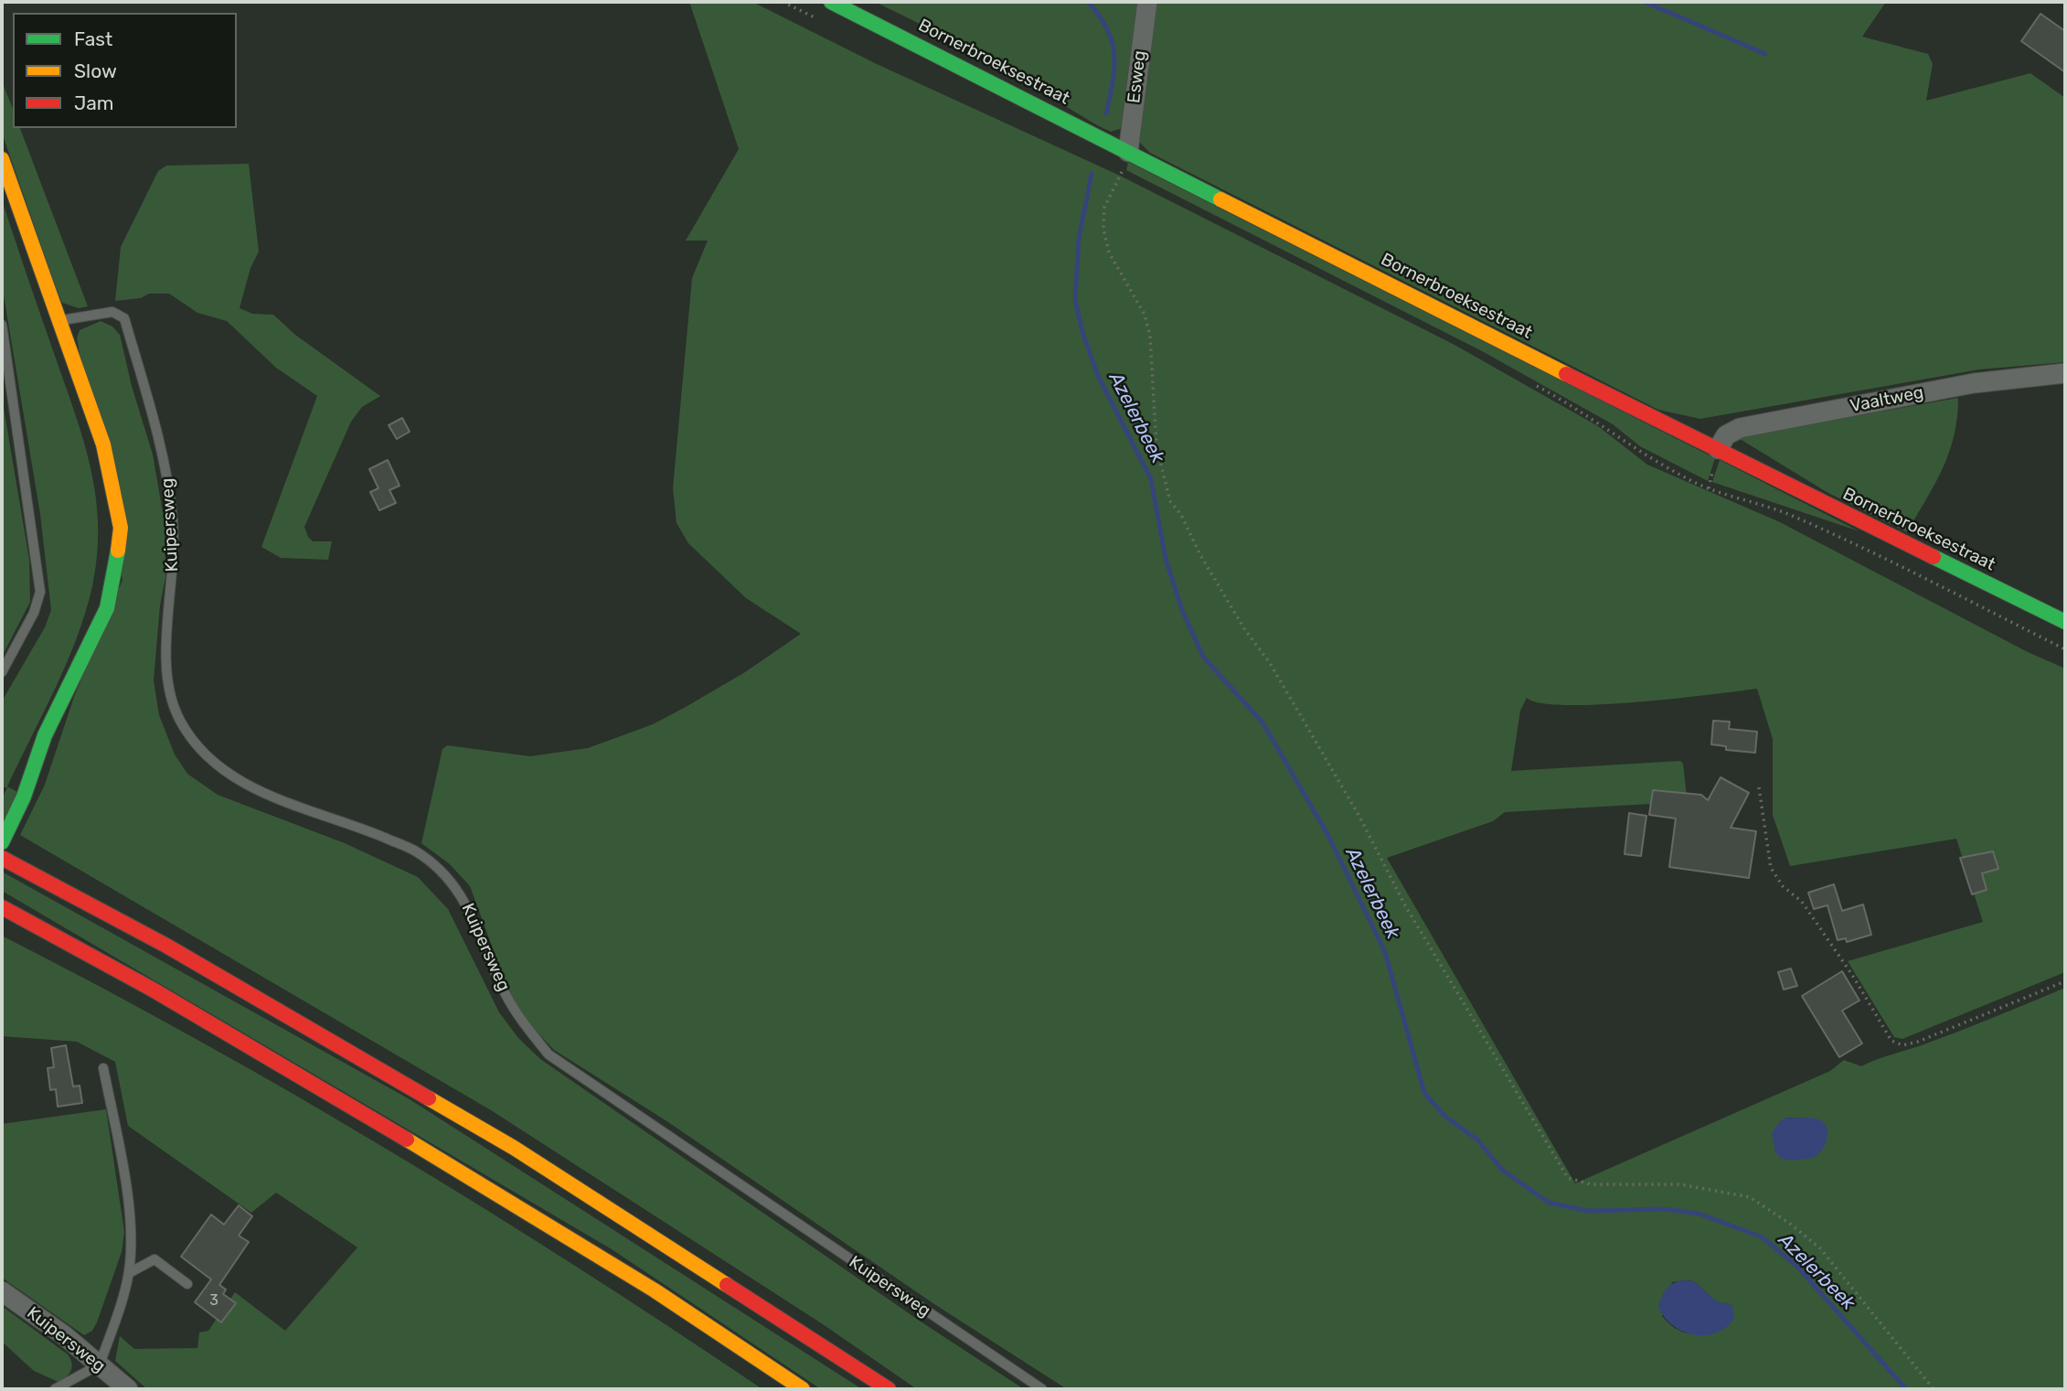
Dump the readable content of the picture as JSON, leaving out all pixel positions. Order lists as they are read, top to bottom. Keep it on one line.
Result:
{"streets":{"main road":["Bornerbroeksestraat"],"street":["Esweg","Vaaltweg","Kuipersweg"]},"crossings":[["Bornerbroeksestraat","Esweg"],["Bornerbroeksestraat","Vaaltweg"]],"water":["Azelerbeek"],"house_numbers":["3"],"legend":["Fast","Slow","Jam"]}
